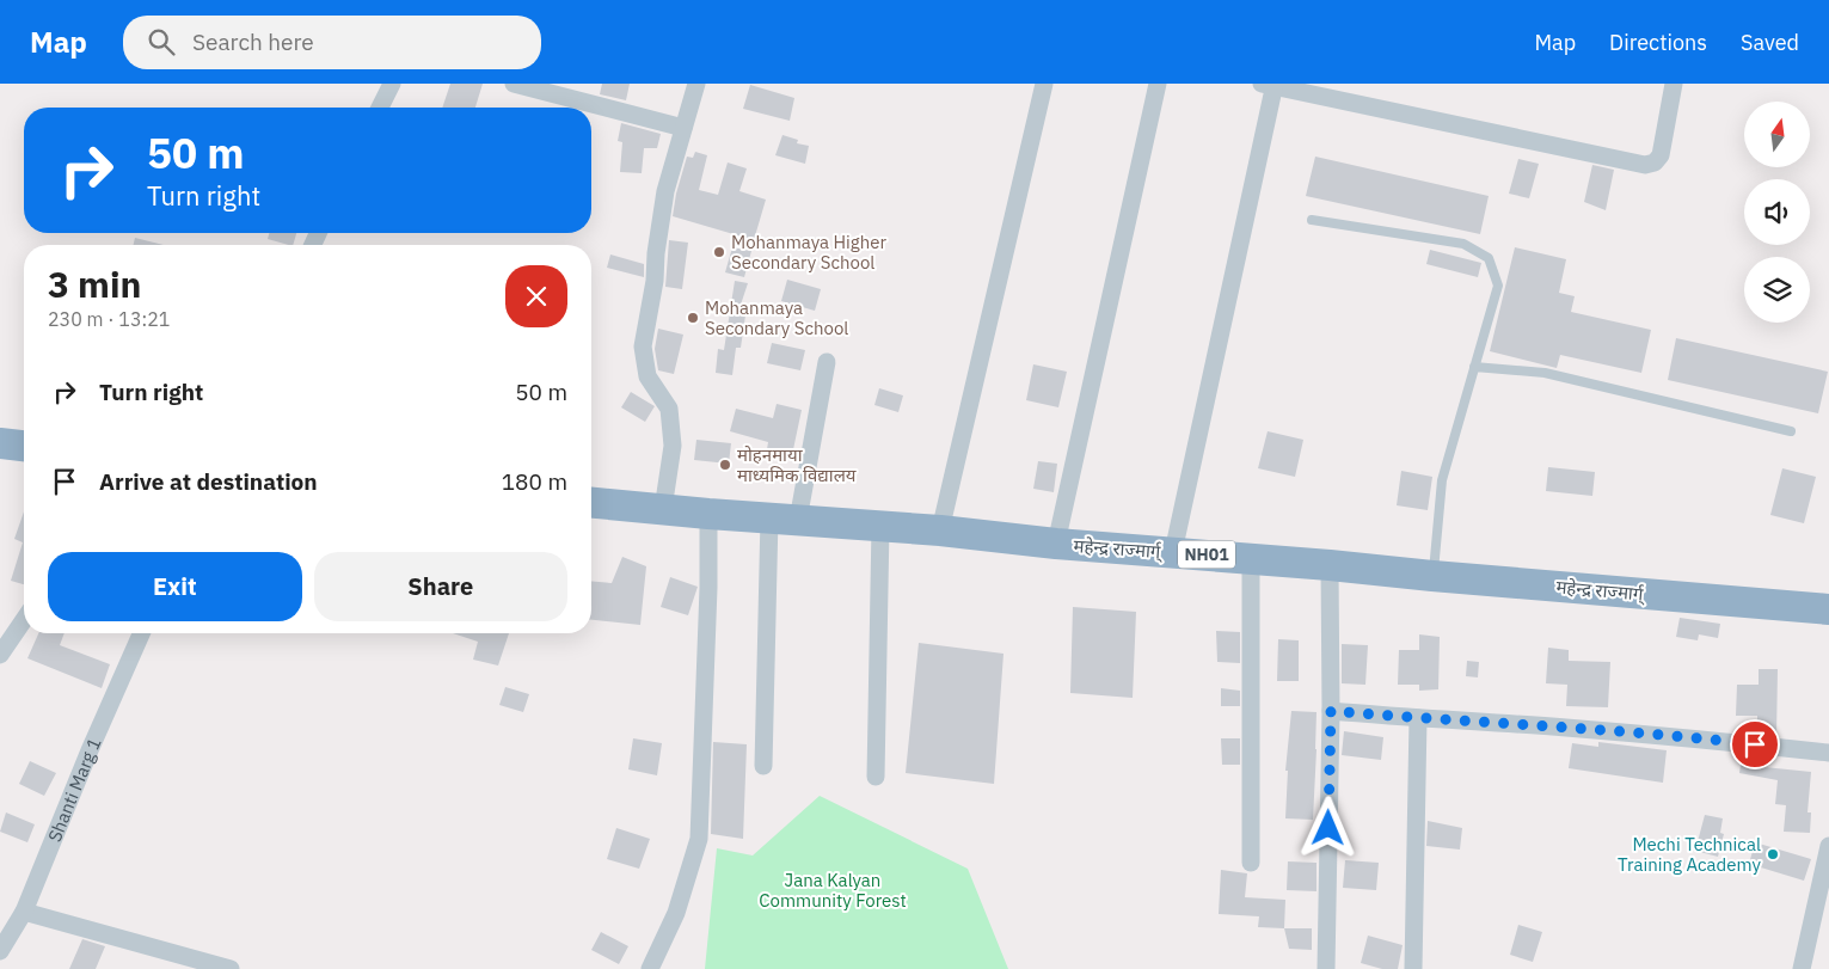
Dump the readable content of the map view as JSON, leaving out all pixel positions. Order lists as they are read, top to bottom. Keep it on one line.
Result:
{"streets":{"highway":["महेन्द्र राज्मार्ग्","NH01"],"street":["Shanti Marg 1"]},"parks":["Jana Kalyan Community Forest"],"places":["Mohanmaya Higher Secondary School","Mohanmaya Secondary School","मोहनमाया माध्यमिक विद्यालय","Mechi Technical Training Academy"],"north":"top","page":{"header":"Map","search":"Search here","nav":["Map","Directions","Saved"],"turn":["50 m","Turn right"],"heading":["3 min","230 m · 13:21"],"list":[{"name":"Turn right","value":"50 m"},{"name":"Arrive at destination","value":"180 m"}],"buttons":["Exit","Share"]}}
